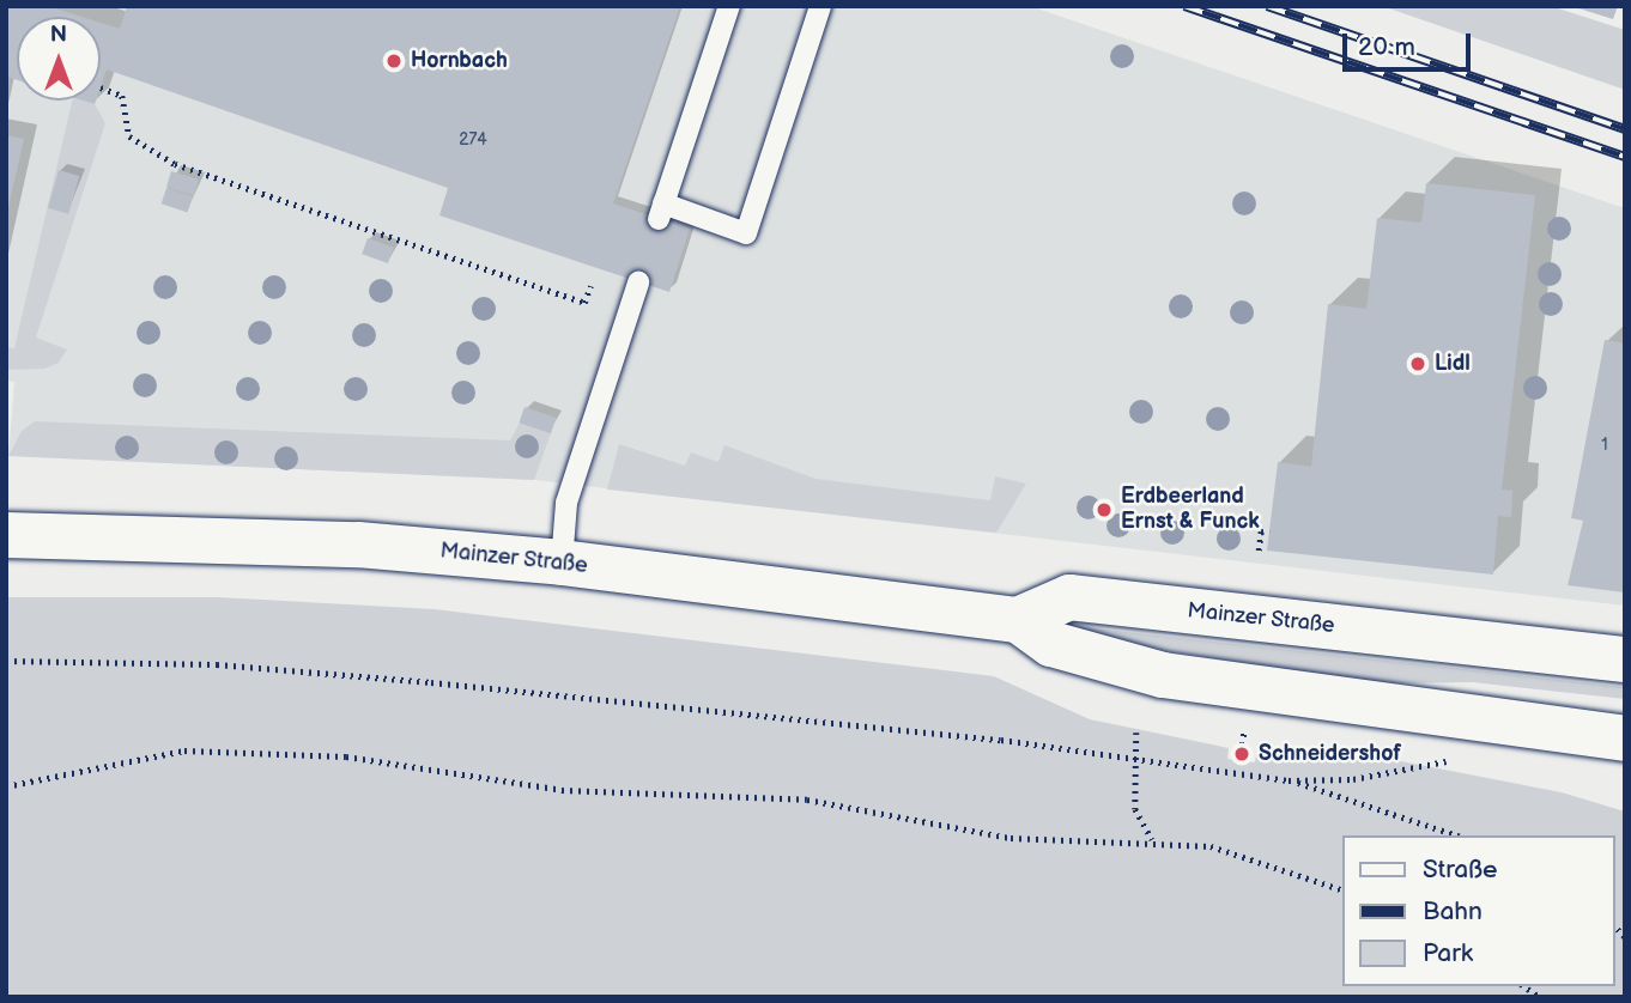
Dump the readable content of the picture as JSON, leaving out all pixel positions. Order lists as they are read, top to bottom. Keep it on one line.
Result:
{"streets":{"main road":["Mainzer Straße"]},"places":["Hornbach","Lidl","Erdbeerland Ernst & Funck","Schneidershof"],"house_numbers":["274","1"],"legend":["Straße","Bahn","Park"],"scale_bar":"20 m","north":"top"}
